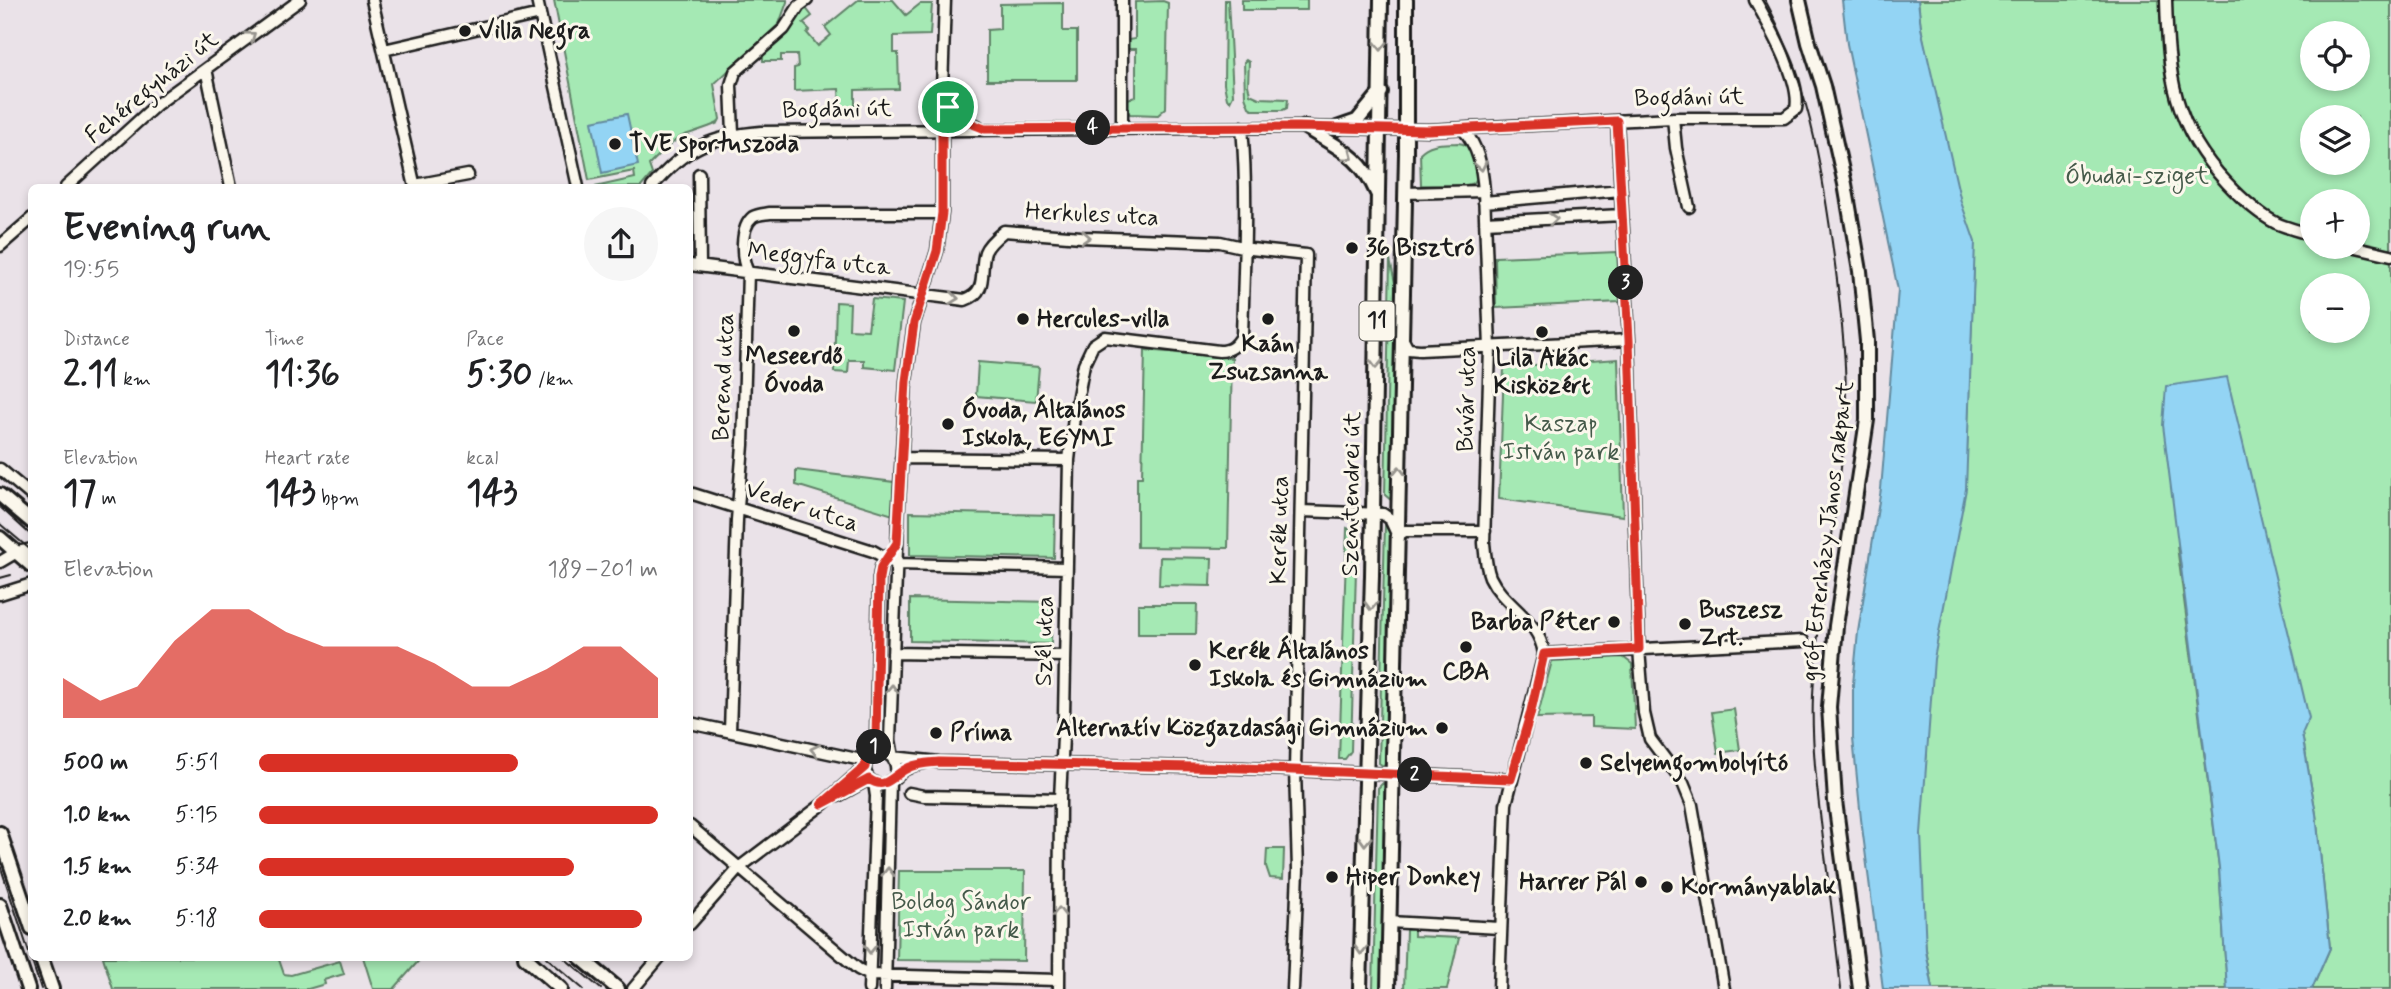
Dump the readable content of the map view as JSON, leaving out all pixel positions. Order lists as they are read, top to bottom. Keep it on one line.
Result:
{"streets":{"main road":["11","Szentendrei út","gróf Esterházy János rakpart"],"street":["Fehéregyházi út","Bogdáni út","Herkules utca","Meggyfa utca","Berend utca","Búvár utca","Veder utca","Kerék utca","Szél utca"]},"crossings":[["Bogdáni út","Búvár utca"],["Bogdáni út","Szentendrei út"],["Herkules utca","Meggyfa utca"],["Herkules utca","Kerék utca"],["Herkules utca","Szél utca"],["Meggyfa utca","Berend utca"],["Berend utca","Veder utca"],["Veder utca","Szél utca"],["Kerék utca","Szél utca"]],"one_way":["Fehéregyházi út","Herkules utca"],"parks":["Óbudai-sziget","Kaszap István park","Boldog Sándor István park"],"places":["Villa Negra","TVE sportuszoda","36 Bisztró","Hercules-villa","Kaán Zsuzsanna","Meseerdő Óvoda","Lila Akác Kisközért","Óvoda, Általános Iskola, EGYMI","Barba Péter","Buszesz Zrt.","CBA","Kerék Általános Iskola és Gimnázium","Alternatív Közgazdasági Gimnázium","Príma","Selyemgombolyító","Hiper Donkey","Harrer Pál","Kormányablak"],"page":{"map_buttons":["+","−"],"pins":["4","3","1","2"],"heading":["Evening run","19:55"],"stats":[["Distance","2.11 km"],["Time","11:36"],["Pace","5:30 /km"],["Elevation","17 m"],["Heart rate","143 bpm"],["kcal","143"]],"chart":["Elevation","189–201 m"],"list":[{"name":"500 m","note":"5:51"},{"name":"1.0 km","note":"5:15"},{"name":"1.5 km","note":"5:34"},{"name":"2.0 km","note":"5:18"}]}}
